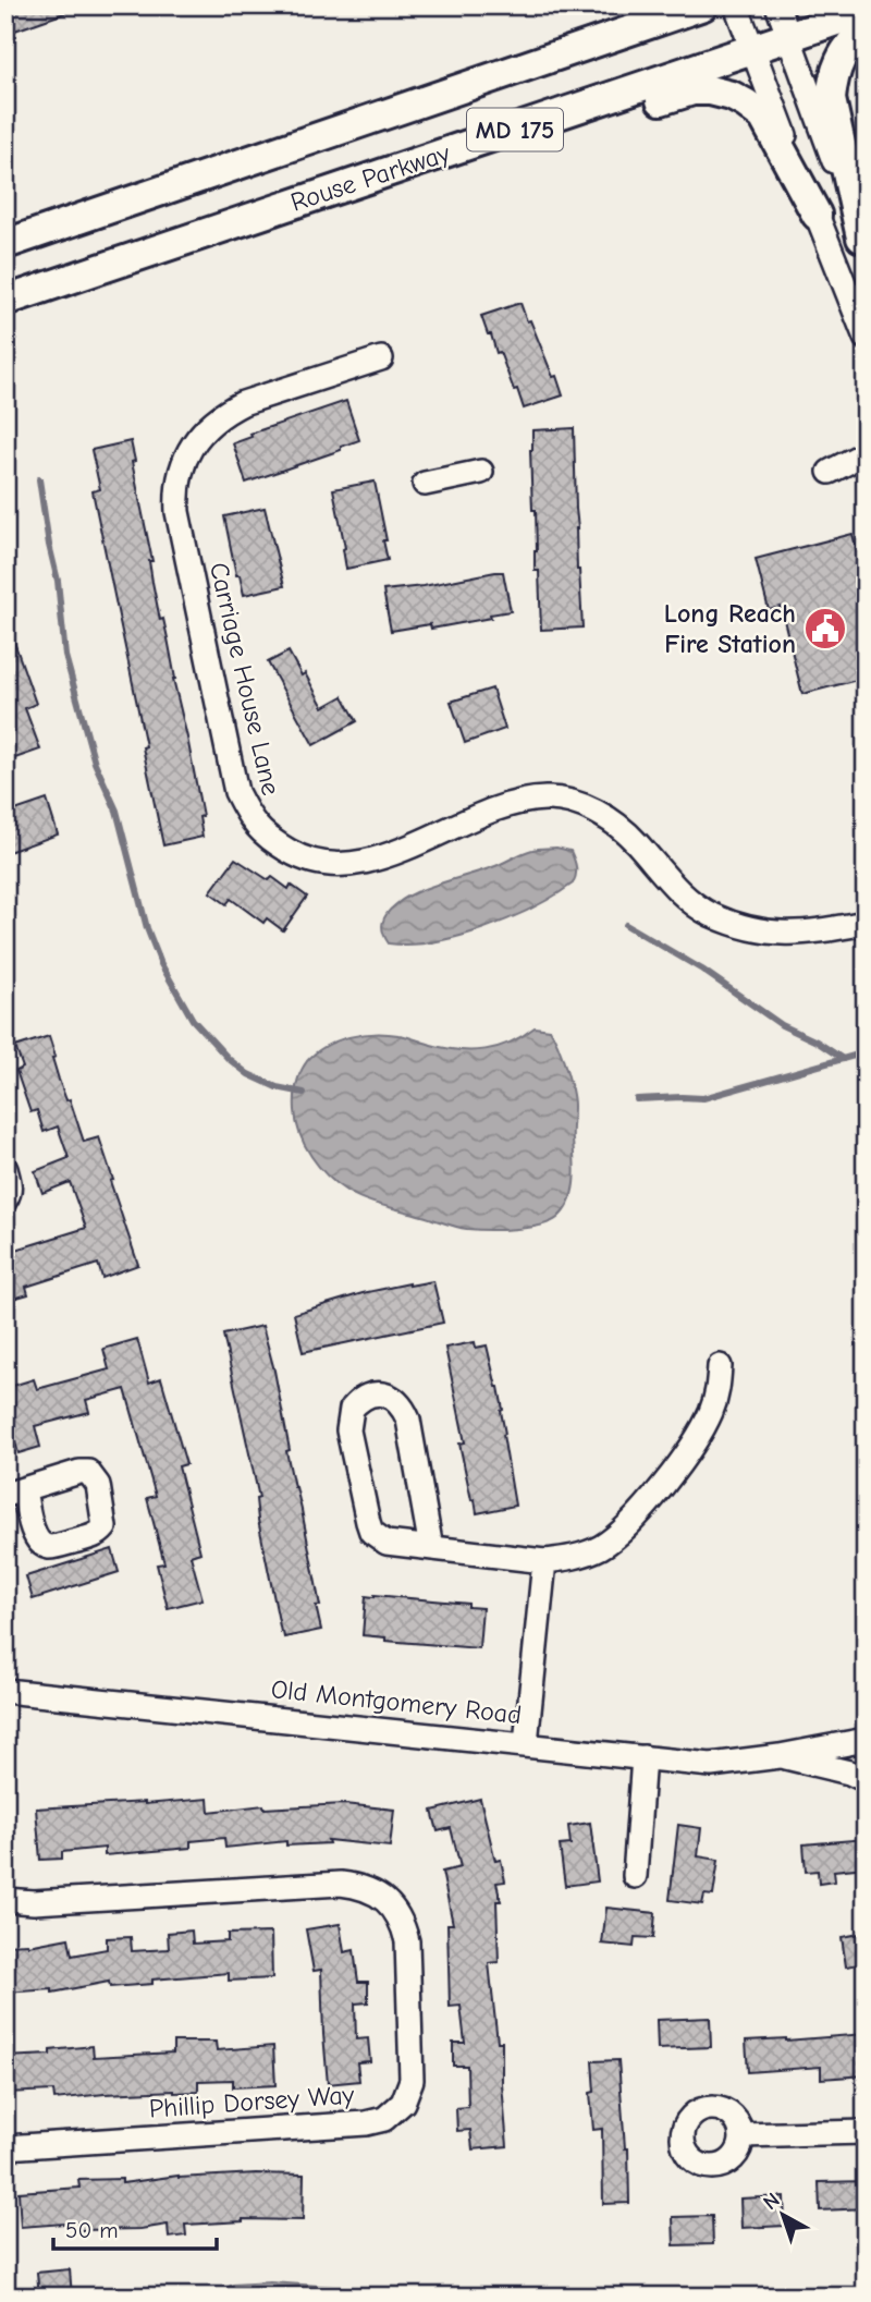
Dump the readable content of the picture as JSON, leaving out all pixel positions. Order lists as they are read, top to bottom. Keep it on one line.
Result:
{"streets":{"main road":["MD 175","Rouse Parkway"],"street":["Carriage House Lane","Old Montgomery Road","Phillip Dorsey Way"]},"places":{"public building":["Long Reach Fire Station"]},"scale_bar":"50 m","north":"top left"}
